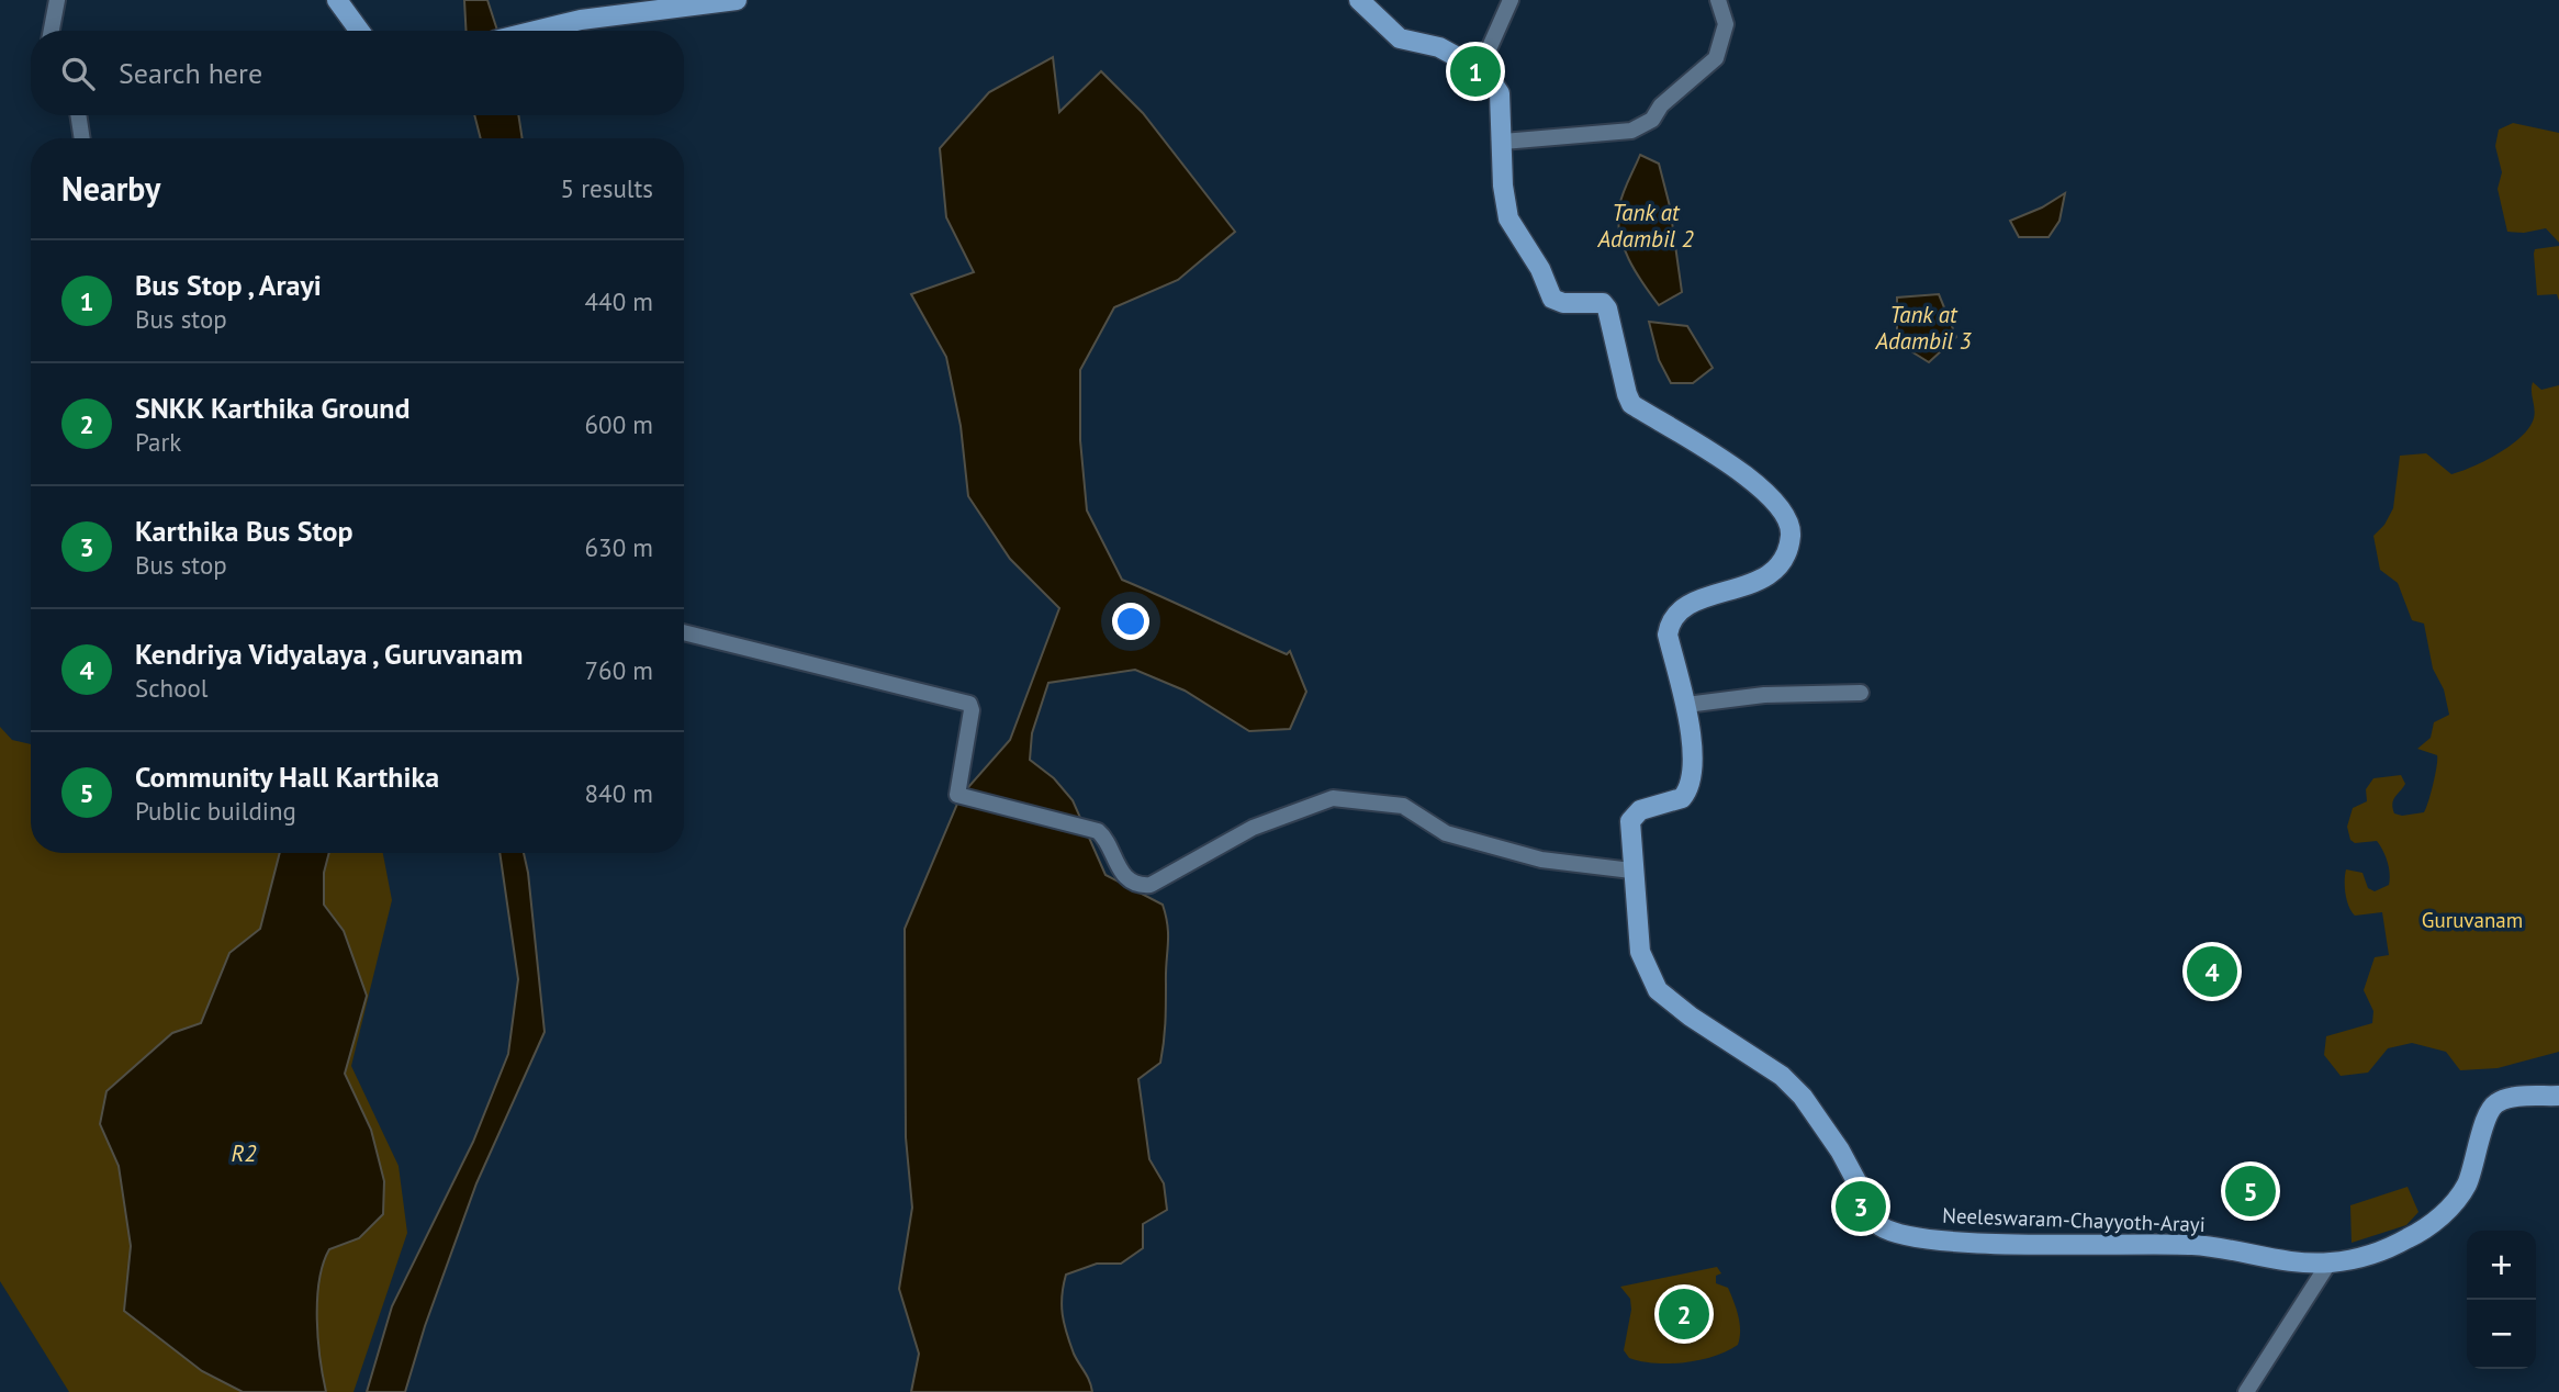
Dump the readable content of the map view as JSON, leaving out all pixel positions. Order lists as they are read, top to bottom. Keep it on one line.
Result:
{"streets":{"main road":["Neeleswaram-Chayyoth-Arayi"]},"water":["Tank at Adambil 2","Tank at Adambil 3","R2"],"parks":["Guruvanam"],"page":{"search":"Search here","pins":["1","4","5","3","2"],"heading":["Nearby","5 results"],"list":[{"mark":"1","name":"Bus Stop , Arayi","note":"Bus stop","value":"440 m"},{"mark":"2","name":"SNKK Karthika Ground","note":"Park","value":"600 m"},{"mark":"3","name":"Karthika Bus Stop","note":"Bus stop","value":"630 m"},{"mark":"4","name":"Kendriya Vidyalaya , Guruvanam","note":"School","value":"760 m"},{"mark":"5","name":"Community Hall Karthika","note":"Public building","value":"840 m"}],"map_buttons":["+","−"]}}
